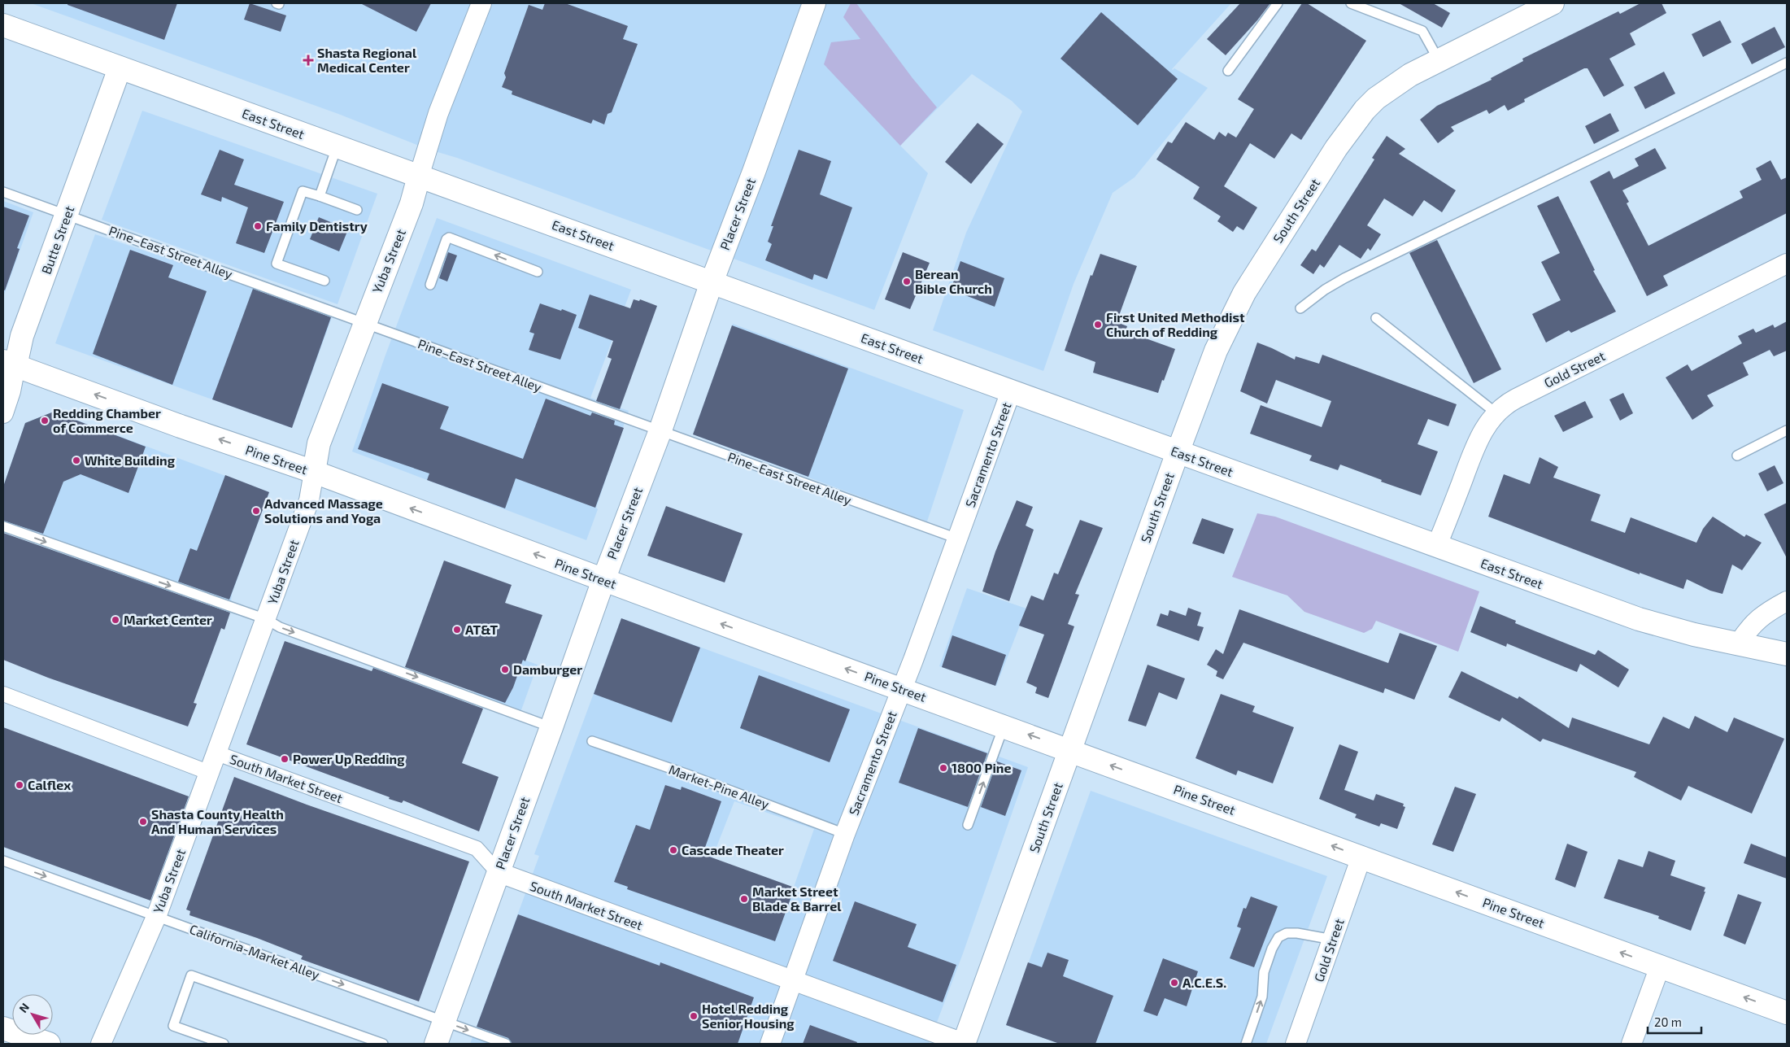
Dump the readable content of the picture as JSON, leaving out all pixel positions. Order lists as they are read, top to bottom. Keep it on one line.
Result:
{"streets":{"street":["East Street","South Street","Placer Street","Butte Street","Yuba Street","Gold Street","Sacramento Street","Pine Street","South Market Street"],"lane":["Pine–East Street Alley","Market-Pine Alley","California-Market Alley"]},"crossings":[["East Street","South Street"],["East Street","Placer Street"],["East Street","Butte Street"],["East Street","Yuba Street"],["East Street","Gold Street"],["East Street","Sacramento Street"],["South Street","Pine Street"],["South Street","South Market Street"],["Placer Street","Pine–East Street Alley"],["Placer Street","Pine Street"],["Placer Street","South Market Street"],["Placer Street","California-Market Alley"],["Butte Street","Pine–East Street Alley"],["Butte Street","Pine Street"],["Pine–East Street Alley","Yuba Street"],["Pine–East Street Alley","Sacramento Street"],["Yuba Street","Pine Street"],["Yuba Street","South Market Street"],["Yuba Street","California-Market Alley"],["Gold Street","Pine Street"],["Sacramento Street","Pine Street"],["Sacramento Street","South Market Street"],["Sacramento Street","Market-Pine Alley"]],"one_way":["Pine Street","California-Market Alley"],"places":{"health":["Shasta Regional Medical Center"],"other":["Family Dentistry","Berean Bible Church","First United Methodist Church of Redding","Redding Chamber of Commerce","White Building","Advanced Massage Solutions and Yoga","Market Center","AT&T","Damburger","Power Up Redding","1800 Pine","Calflex","Shasta County Health And Human Services","Cascade Theater","Market Street Blade & Barrel","A.C.E.S.","Hotel Redding Senior Housing"]},"scale_bar":"20 m","north":"top left"}
